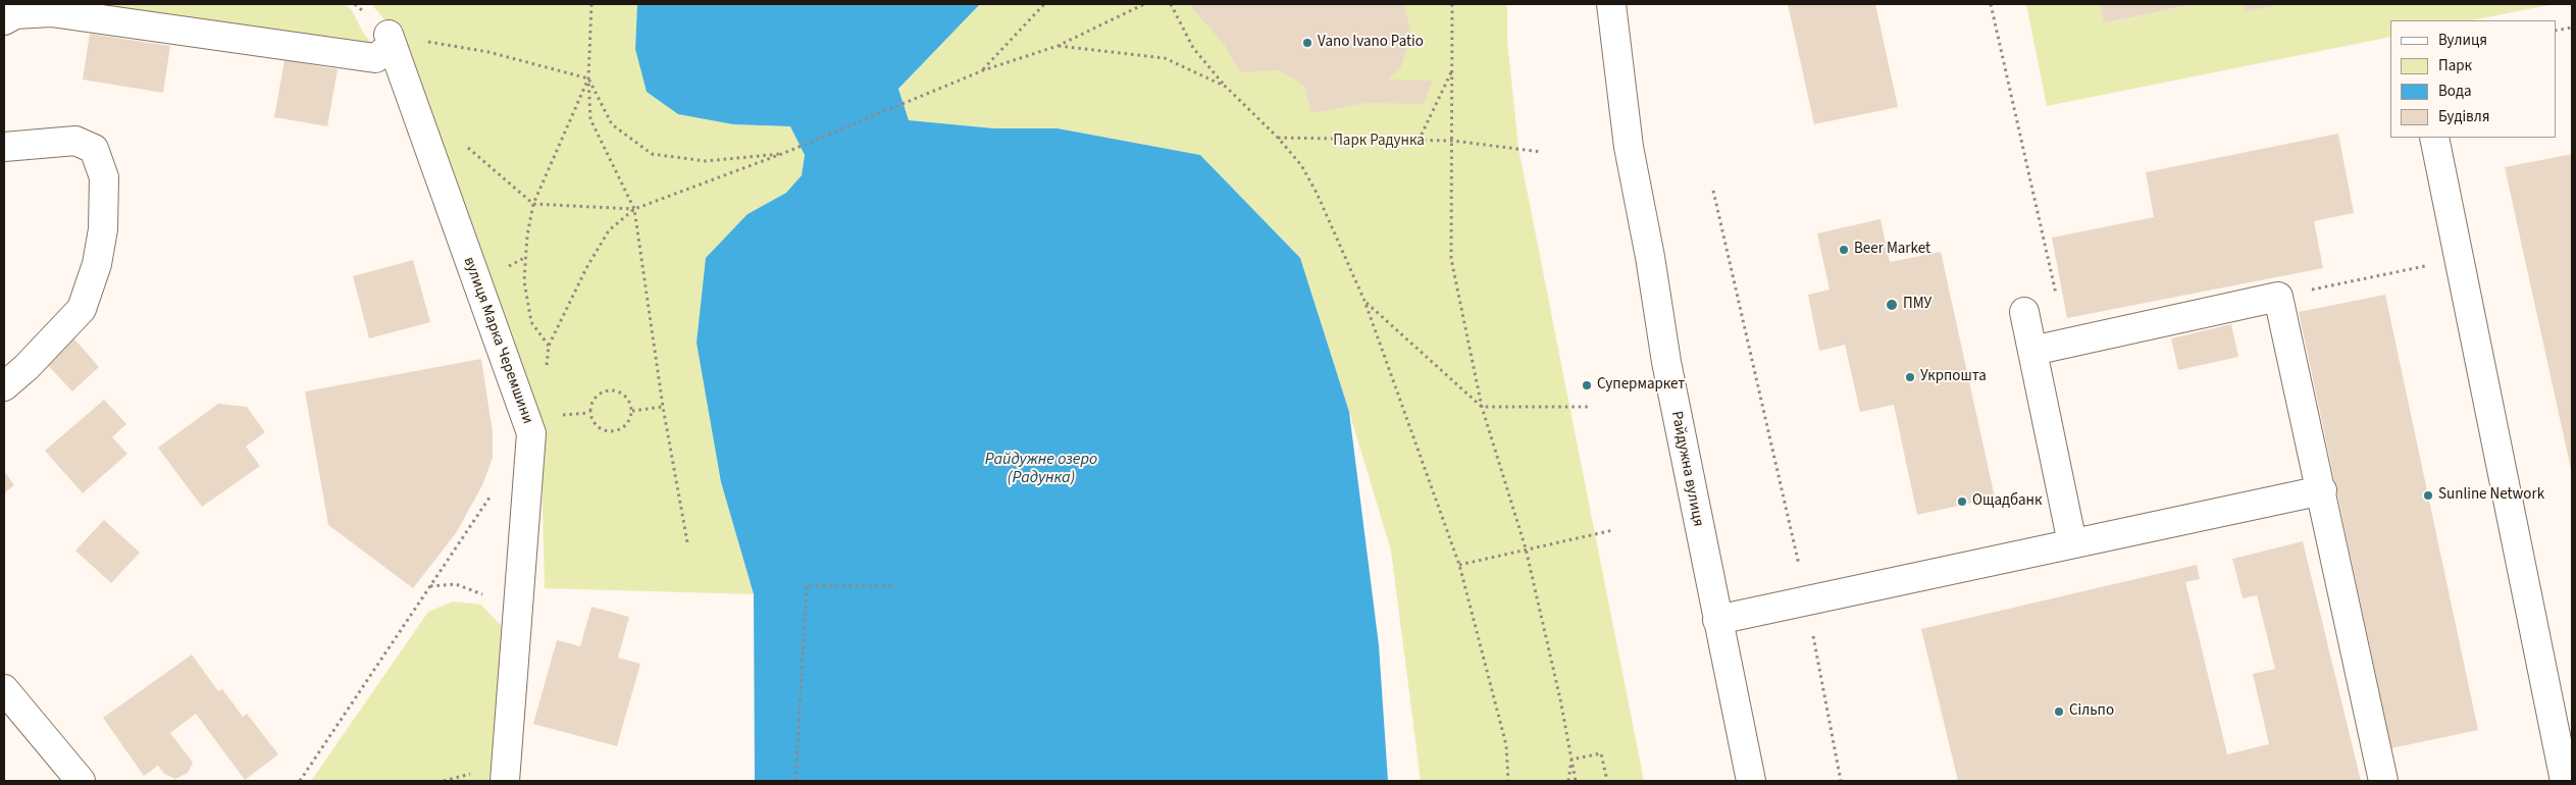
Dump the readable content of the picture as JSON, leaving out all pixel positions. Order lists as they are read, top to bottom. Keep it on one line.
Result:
{"streets":{"street":["вулиця Марка Черемшини","Райдужна вулиця"]},"water":["Райдужне озеро (Радунка)"],"parks":["Парк Радунка"],"places":["Vano Ivano Patio","Beer Market","ПМУ","Укрпошта","Супермаркет","Sunline Network","Ощадбанк","Сільпо"],"legend":["Вулиця","Парк","Вода","Будівля"]}
